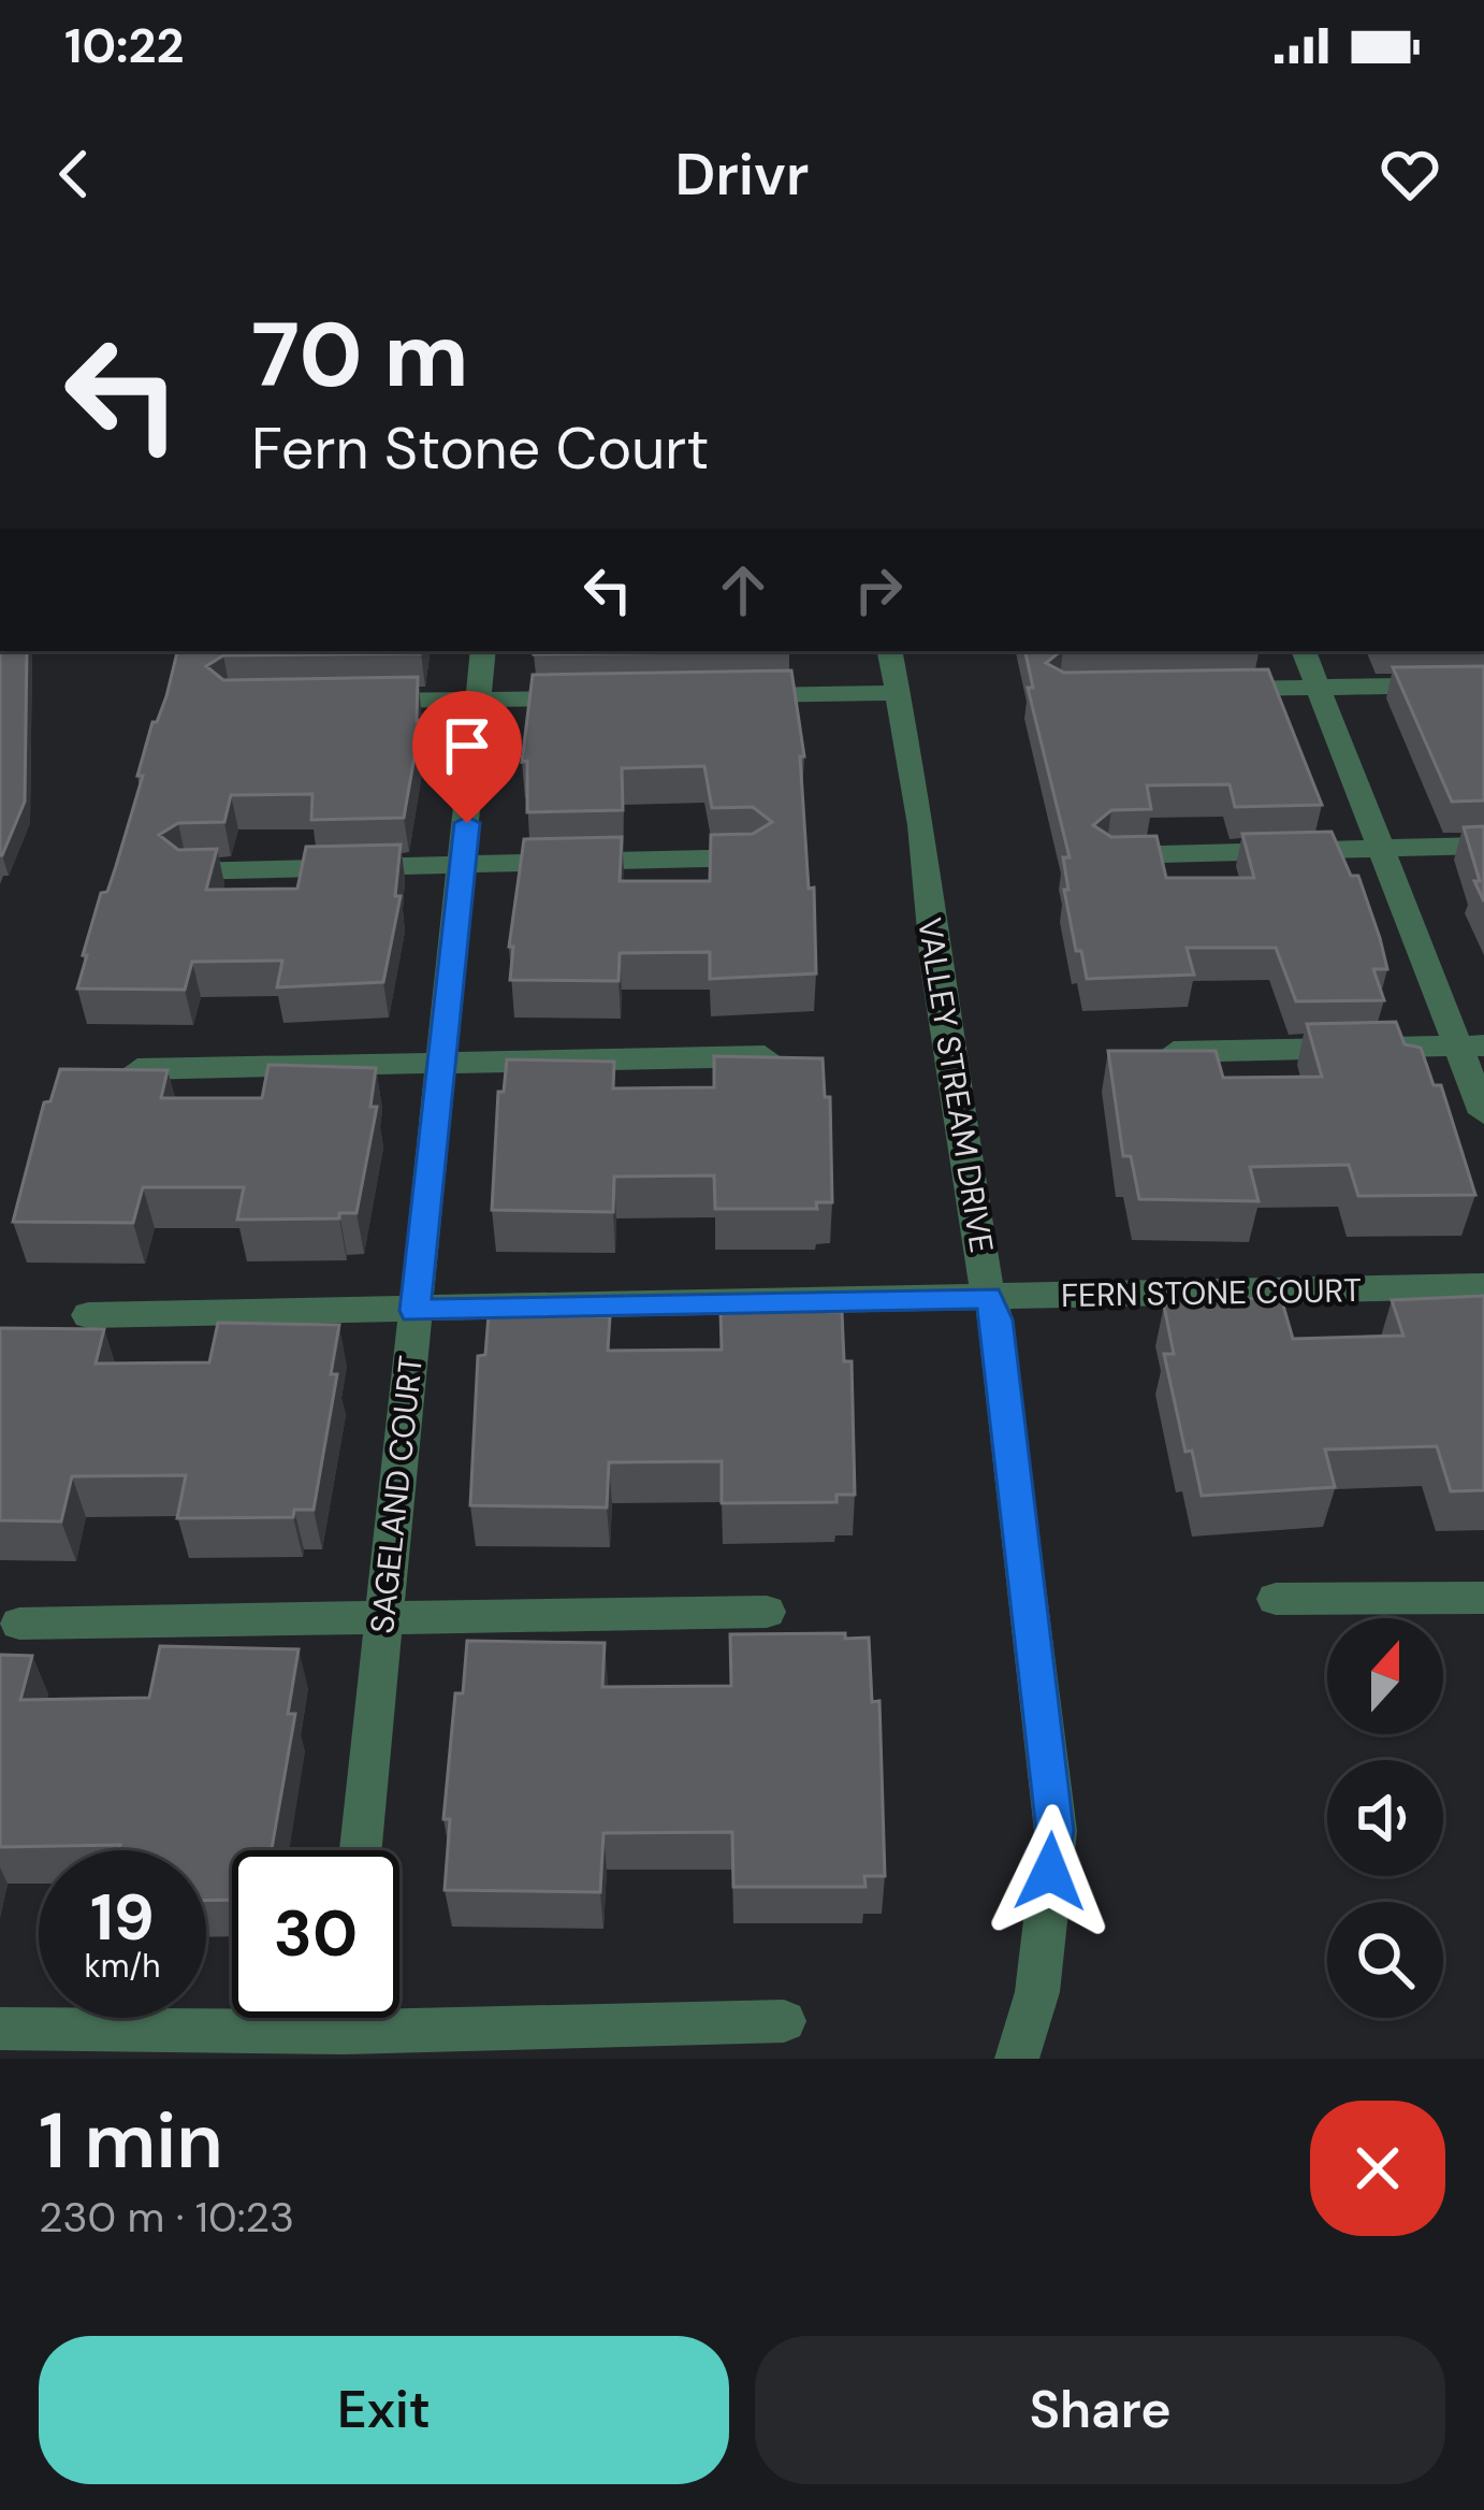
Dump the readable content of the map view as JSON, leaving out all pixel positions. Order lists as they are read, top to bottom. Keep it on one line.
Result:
{"streets":{"street":["VALLEY STREAM DRIVE","FERN STONE COURT","SAGELAND COURT"]},"crossings":[["VALLEY STREAM DRIVE","FERN STONE COURT"],["FERN STONE COURT","SAGELAND COURT"]],"north":"top","page":{"status":"10:22","header":"Drivr","turn":["70 m","Fern Stone Court"],"speed":"19 km/h","limit":"30","heading":["1 min","230 m · 10:23"],"buttons":["Exit","Share"]}}
